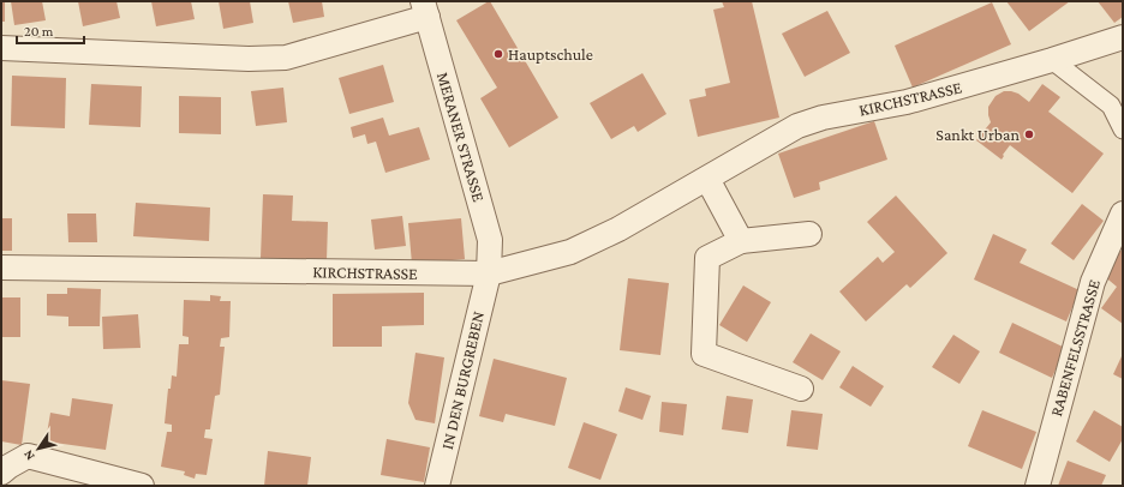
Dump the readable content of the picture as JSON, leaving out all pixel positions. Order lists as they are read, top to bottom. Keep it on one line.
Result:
{"streets":{"street":["KIRCHSTRASSE","MERANER STRASSE","RABENFELSSTRASSE","IN DEN BURGREBEN"]},"crossings":[["KIRCHSTRASSE","MERANER STRASSE"],["KIRCHSTRASSE","IN DEN BURGREBEN"],["MERANER STRASSE","IN DEN BURGREBEN"]],"places":["Hauptschule","Sankt Urban"],"scale_bar":"20 m","north":"bottom left"}
